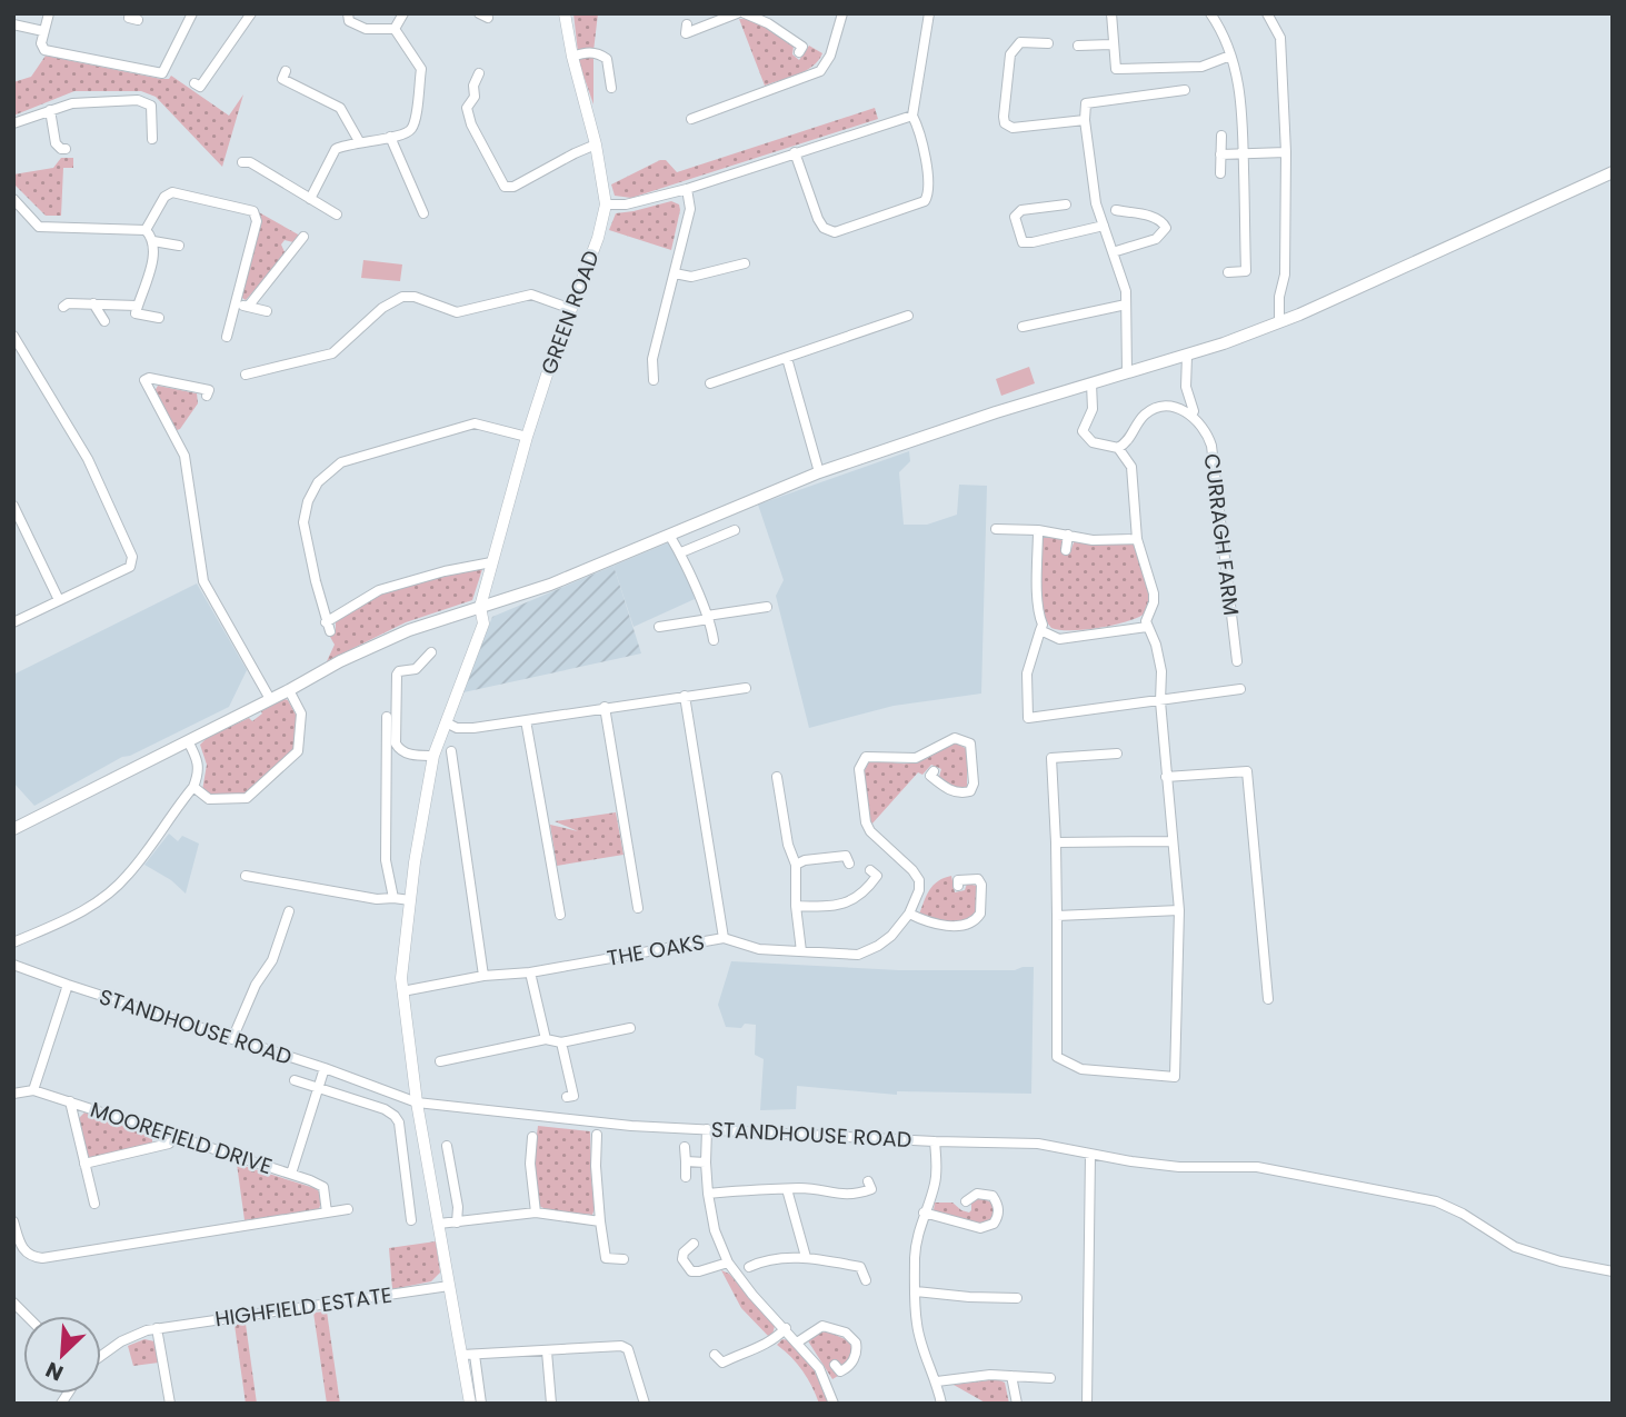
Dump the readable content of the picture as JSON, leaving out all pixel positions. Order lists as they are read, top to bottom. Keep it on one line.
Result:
{"streets":{"street":["GREEN ROAD","CURRAGH FARM","THE OAKS","STANDHOUSE ROAD","MOOREFIELD DRIVE","HIGHFIELD ESTATE"]},"crossings":[["GREEN ROAD","THE OAKS"],["GREEN ROAD","STANDHOUSE ROAD"],["GREEN ROAD","HIGHFIELD ESTATE"]],"north":"bottom left"}
